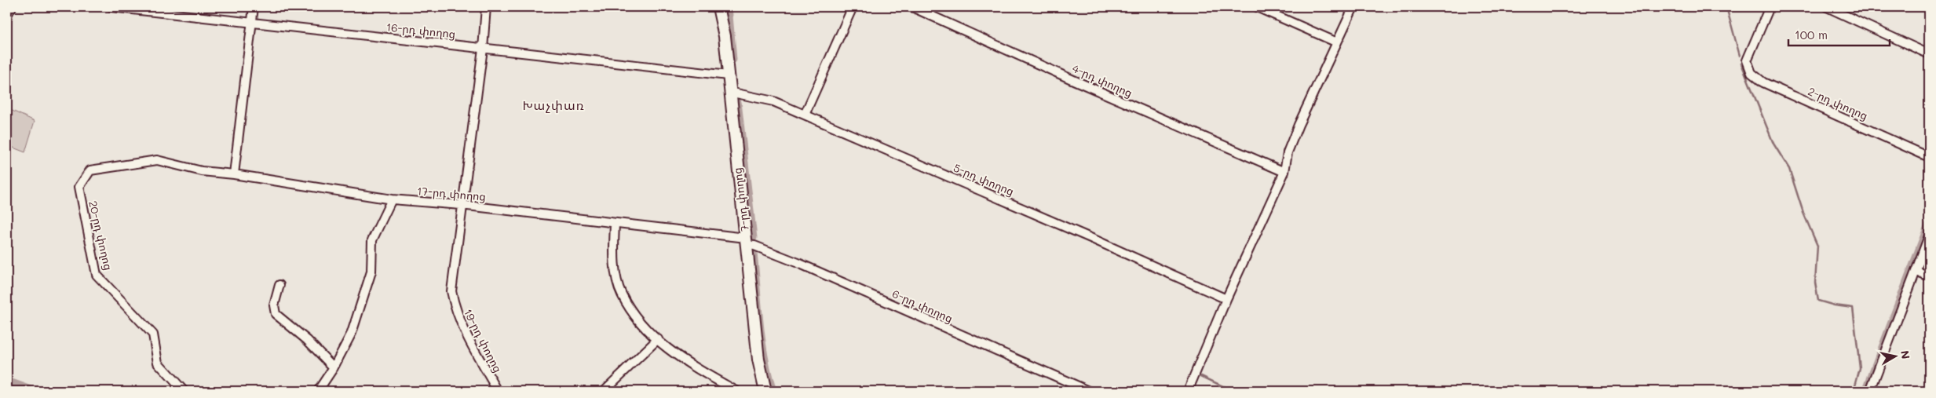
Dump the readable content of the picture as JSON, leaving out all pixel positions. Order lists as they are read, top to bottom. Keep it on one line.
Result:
{"streets":{"main road":["7-րդ փողոց"],"street":["16-րդ փողոց","4-րդ փողոց","2-րդ փողոց","5-րդ փողոց","17-րդ փողոց","20-րդ փողոց","6-րդ փողոց","19-րդ փողոց"]},"crossings":[["16-րդ փողոց","7-րդ փողոց"],["16-րդ փողոց","19-րդ փողոց"],["5-րդ փողոց","7-րդ փողոց"],["17-րդ փողոց","7-րդ փողոց"],["17-րդ փողոց","20-րդ փողոց"],["17-րդ փողոց","6-րդ փողոց"],["17-րդ փողոց","19-րդ փողոց"],["7-րդ փողոց","6-րդ փողոց"]],"districts":["Խաչփառ"],"scale_bar":"100 m","north":"right"}
